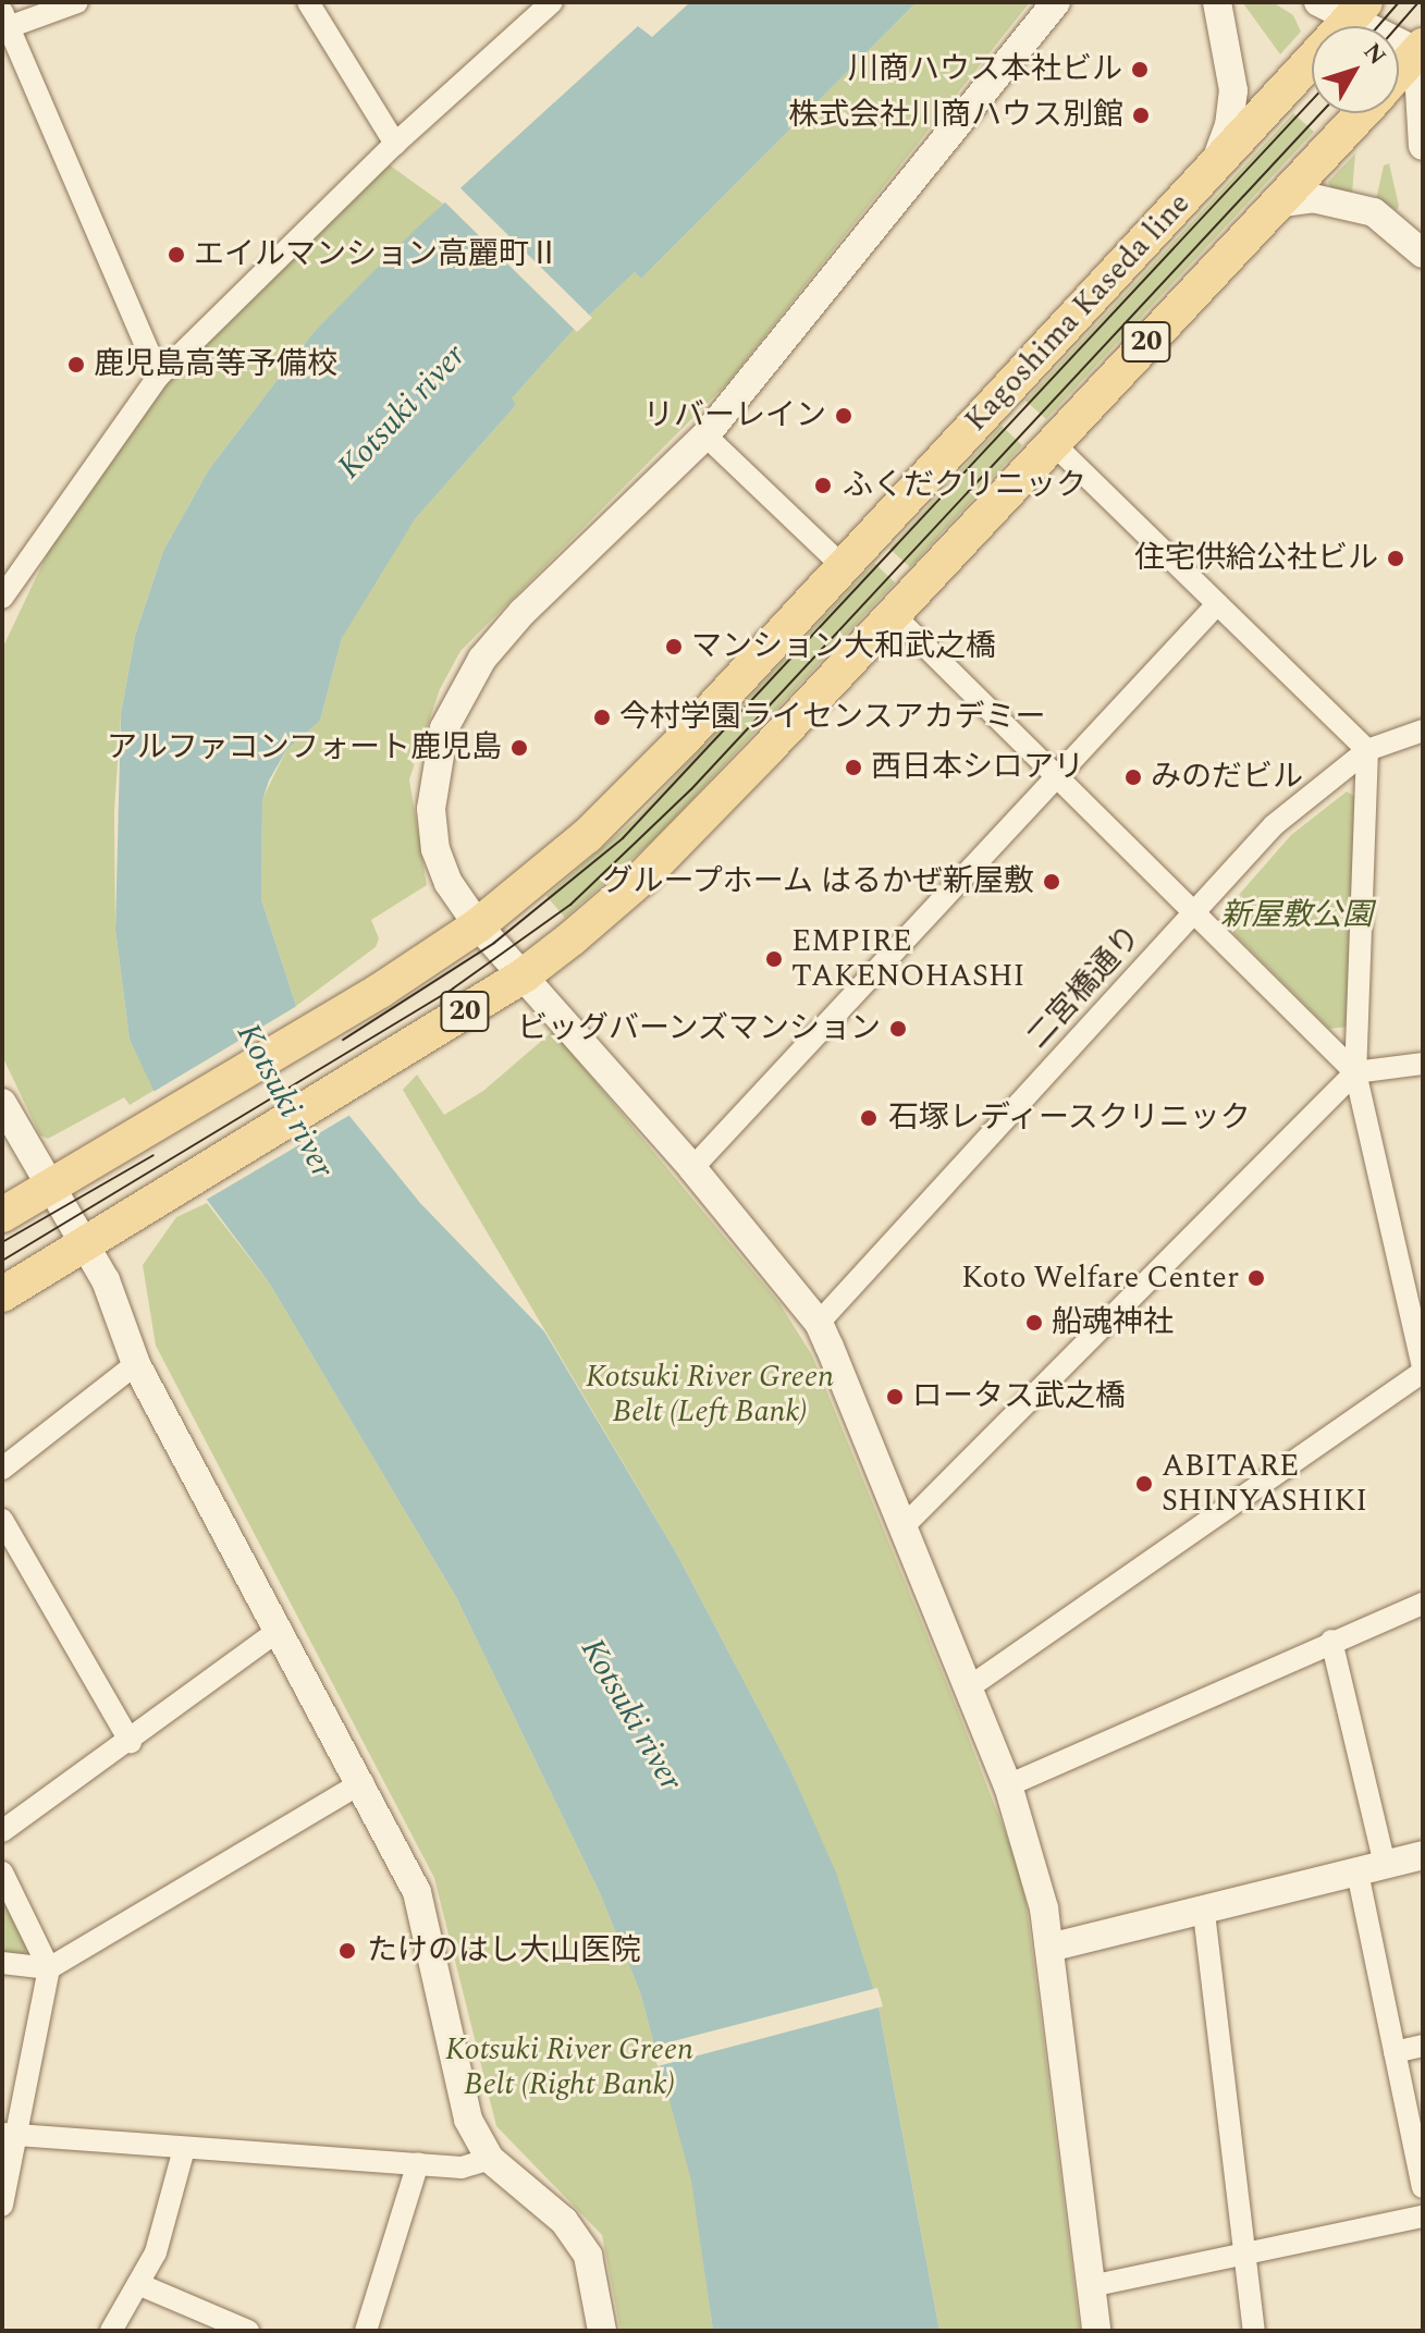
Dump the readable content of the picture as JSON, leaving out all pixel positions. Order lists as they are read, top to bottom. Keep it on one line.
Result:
{"streets":{"main road":["Kagoshima Kaseda line","20"],"street":["二宮橋通り"]},"water":["Kotsuki river"],"parks":["新屋敷公園","Kotsuki River Green Belt (Left Bank)","Kotsuki River Green Belt (Right Bank)"],"places":["川商ハウス本社ビル","株式会社川商ハウス別館","エイルマンション高麗町Ⅱ","鹿児島高等予備校","リバーレイン","ふくだクリニック","住宅供給公社ビル","マンション大和武之橋","今村学園ライセンスアカデミー","アルファコンフォート鹿児島","西日本シロアリ","みのだビル","グループホーム はるかぜ新屋敷","EMPIRE TAKENOHASHI","ビッグバーンズマンション","石塚レディースクリニック","Koto Welfare Center","船魂神社","ロータス武之橋","ABITARE SHINYASHIKI","たけのはし大山医院"],"north":"top right"}
